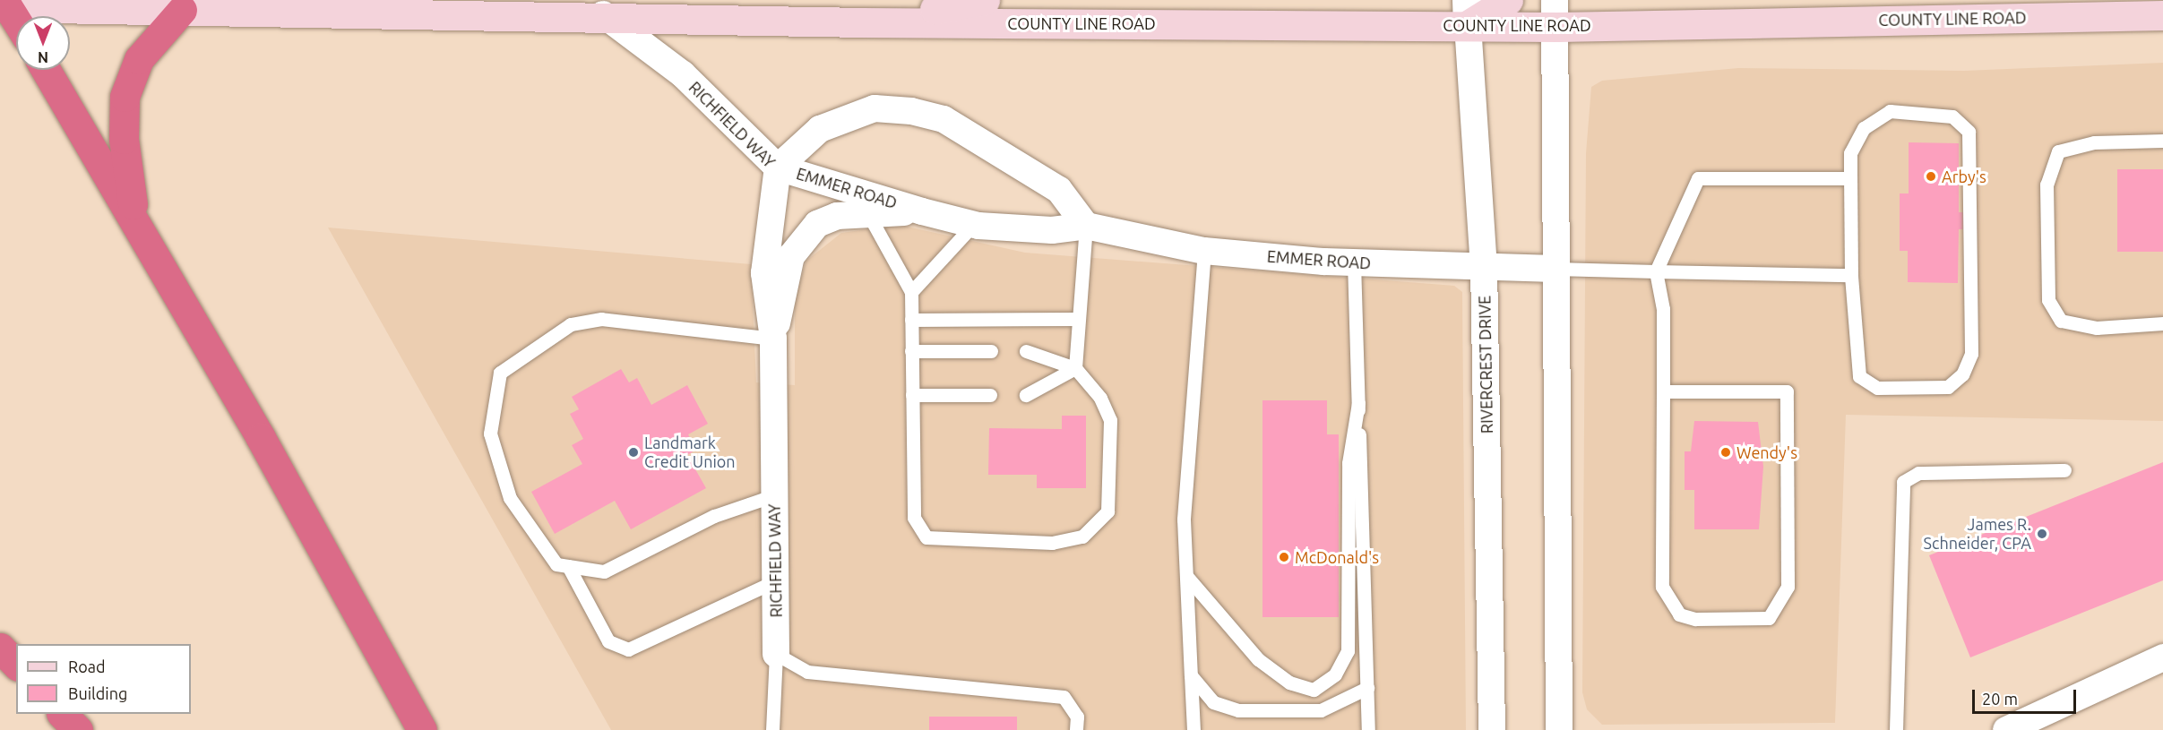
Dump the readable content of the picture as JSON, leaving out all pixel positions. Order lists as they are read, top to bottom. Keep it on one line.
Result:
{"streets":{"main road":["COUNTY LINE ROAD"],"street":["RICHFIELD WAY","EMMER ROAD","RIVERCREST DRIVE"]},"crossings":[["COUNTY LINE ROAD","RICHFIELD WAY"],["COUNTY LINE ROAD","RIVERCREST DRIVE"],["RICHFIELD WAY","EMMER ROAD"],["EMMER ROAD","RIVERCREST DRIVE"]],"places":["Arby's","Landmark Credit Union","Wendy's","James R. Schneider, CPA","McDonald's"],"legend":["Road","Building"],"scale_bar":"20 m","north":"bottom"}
